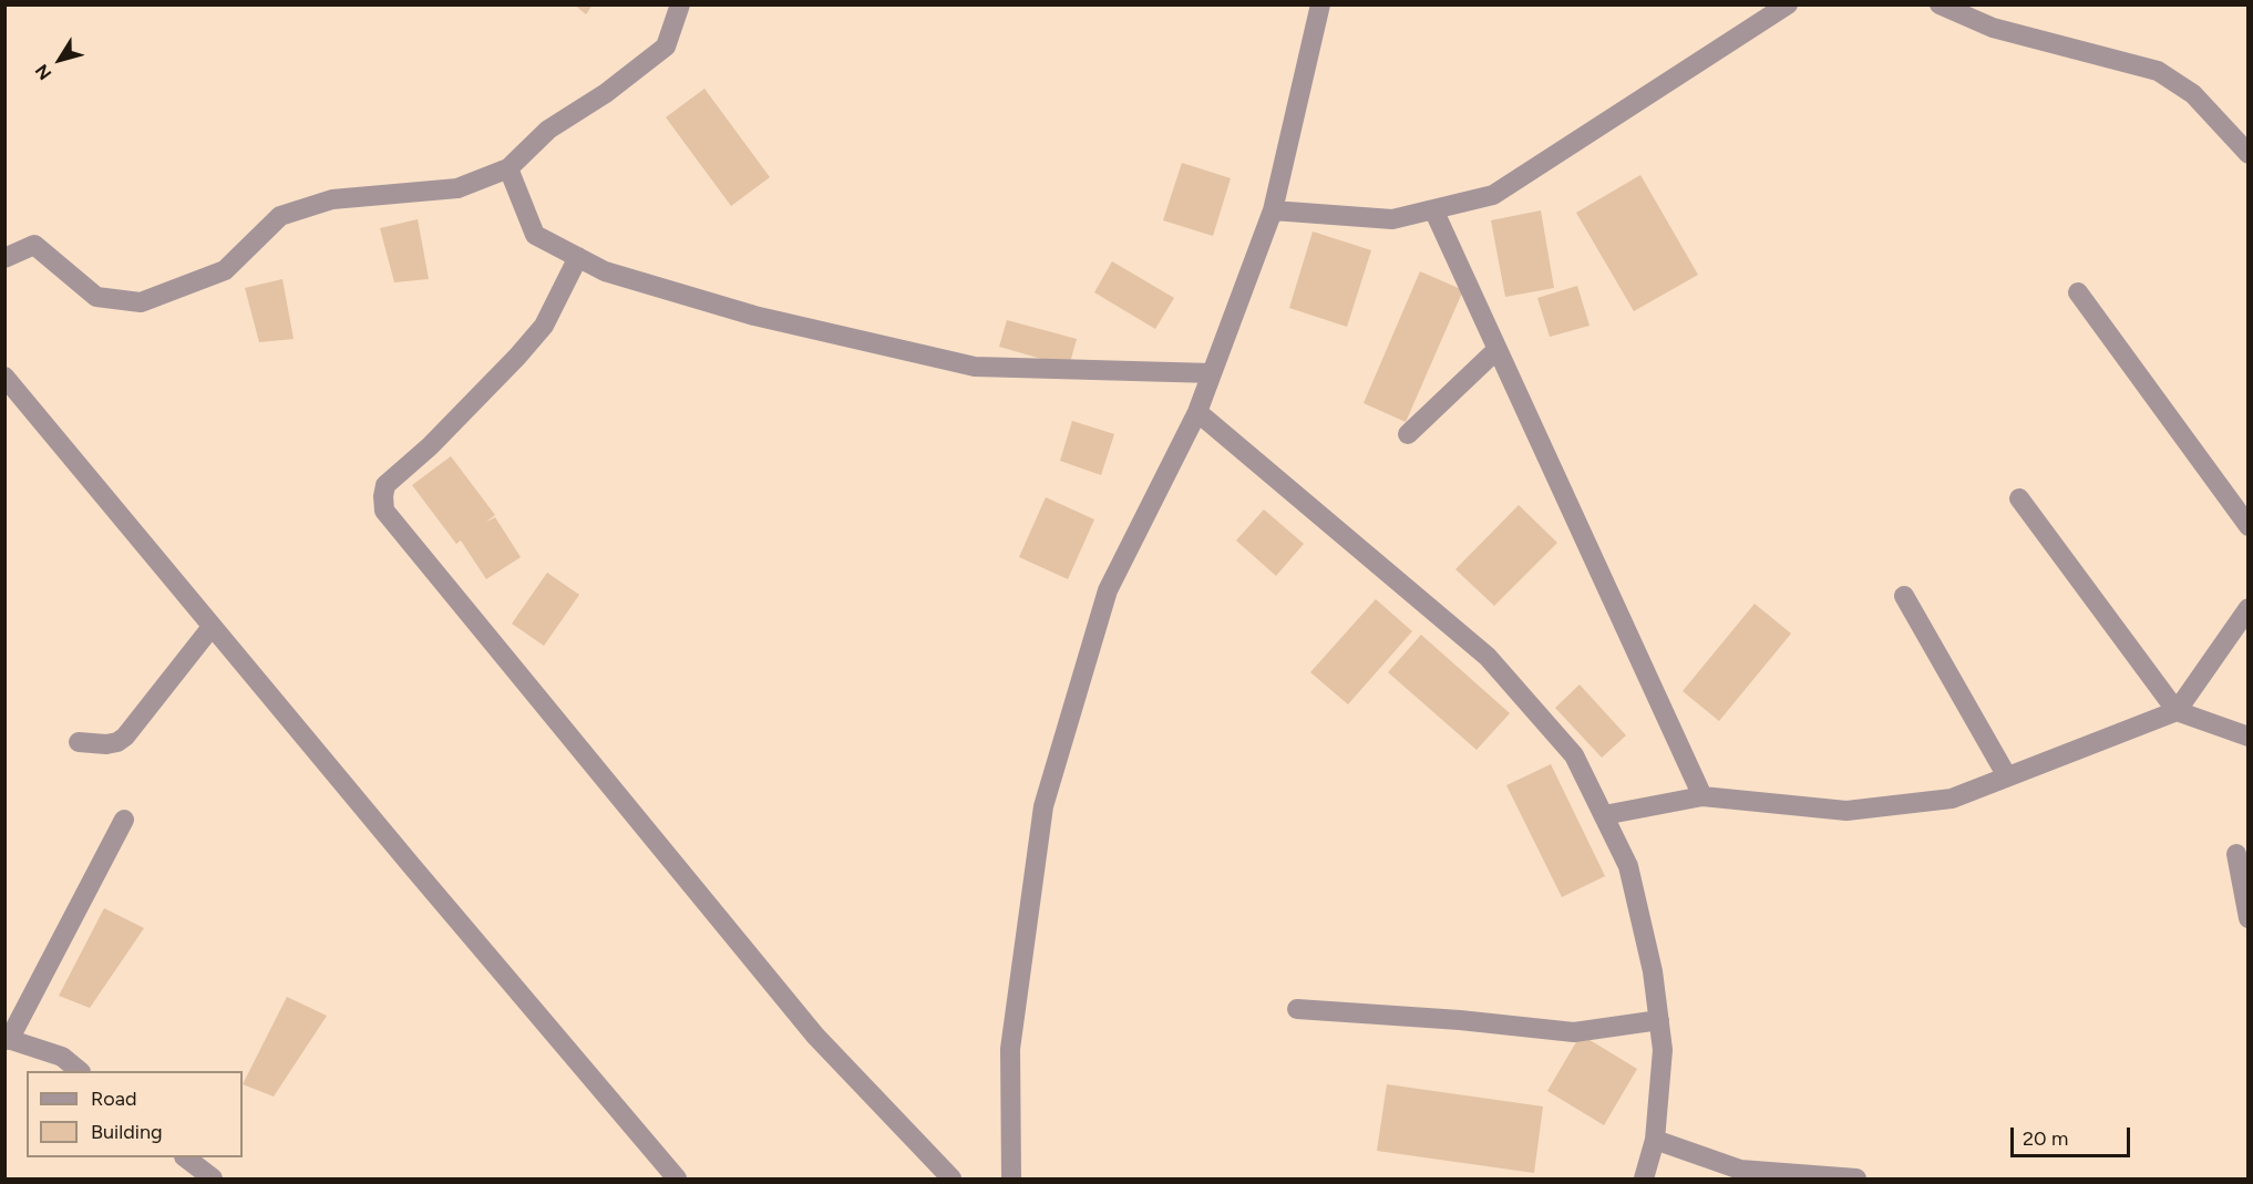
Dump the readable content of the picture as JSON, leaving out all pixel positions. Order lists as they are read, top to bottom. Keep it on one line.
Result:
{"legend":["Road","Building"],"scale_bar":"20 m","north":"bottom left"}
